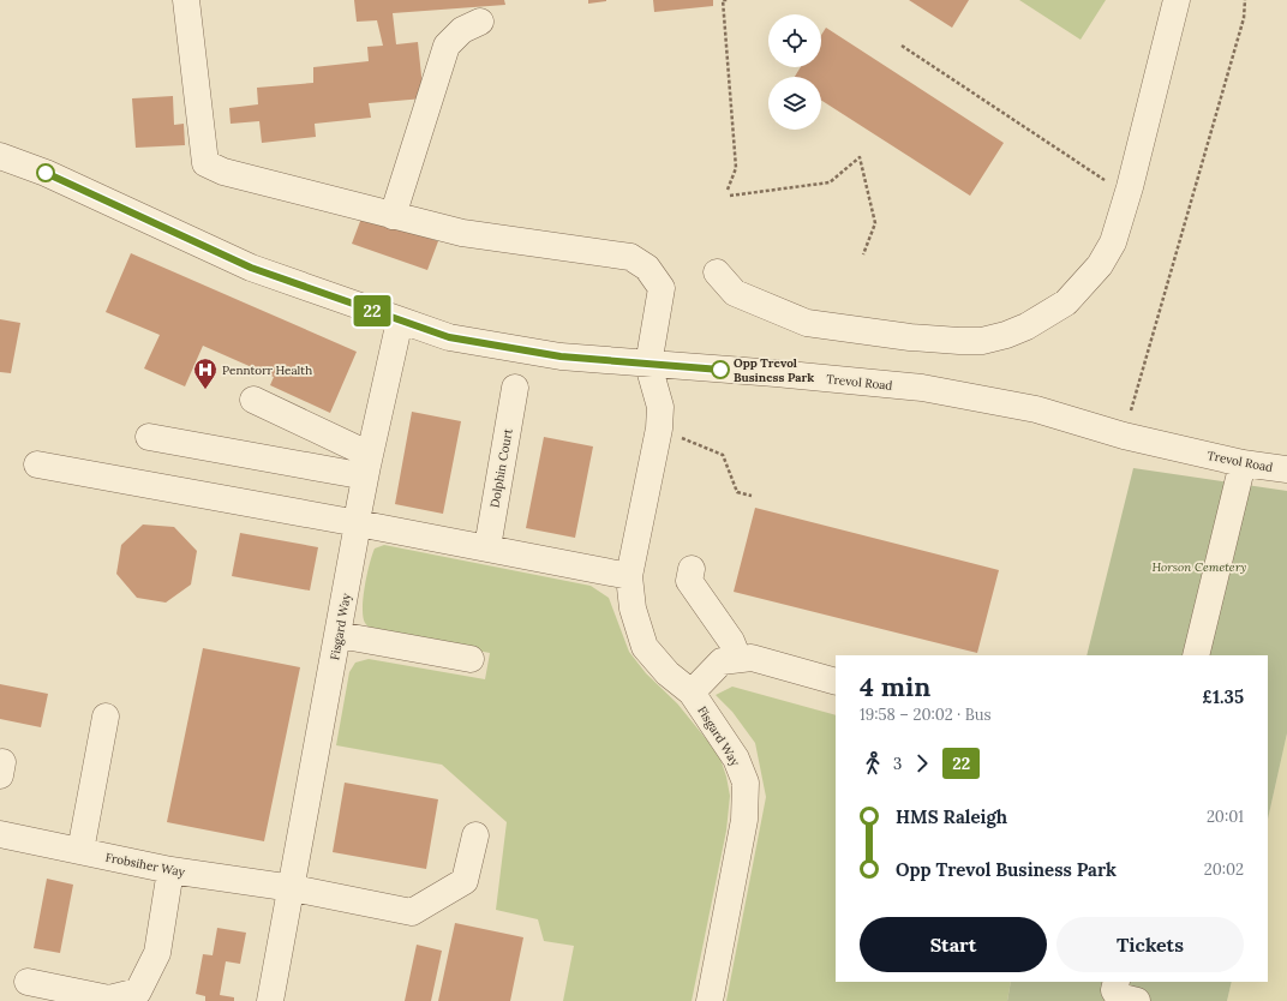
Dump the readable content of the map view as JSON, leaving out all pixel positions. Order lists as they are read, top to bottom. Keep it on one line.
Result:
{"streets":{"street":["Trevol Road","Dolphin Court","Fisgard Way","Frobsiher Way"]},"crossings":[["Trevol Road","Fisgard Way"],["Fisgard Way","Frobsiher Way"]],"parks":["Horson Cemetery"],"places":{"other":["Opp Trevol Business Park"],"hospital":["Penntorr Health"]},"lines":["bus line 22"],"page":{"on_map":"22","heading":["4 min","19:58 – 20:02 · Bus","£1.35"],"legs":["3","22"],"list":[{"name":"HMS Raleigh","value":"20:01"},{"name":"Opp Trevol Business Park","value":"20:02"}],"buttons":["Start","Tickets"]}}
